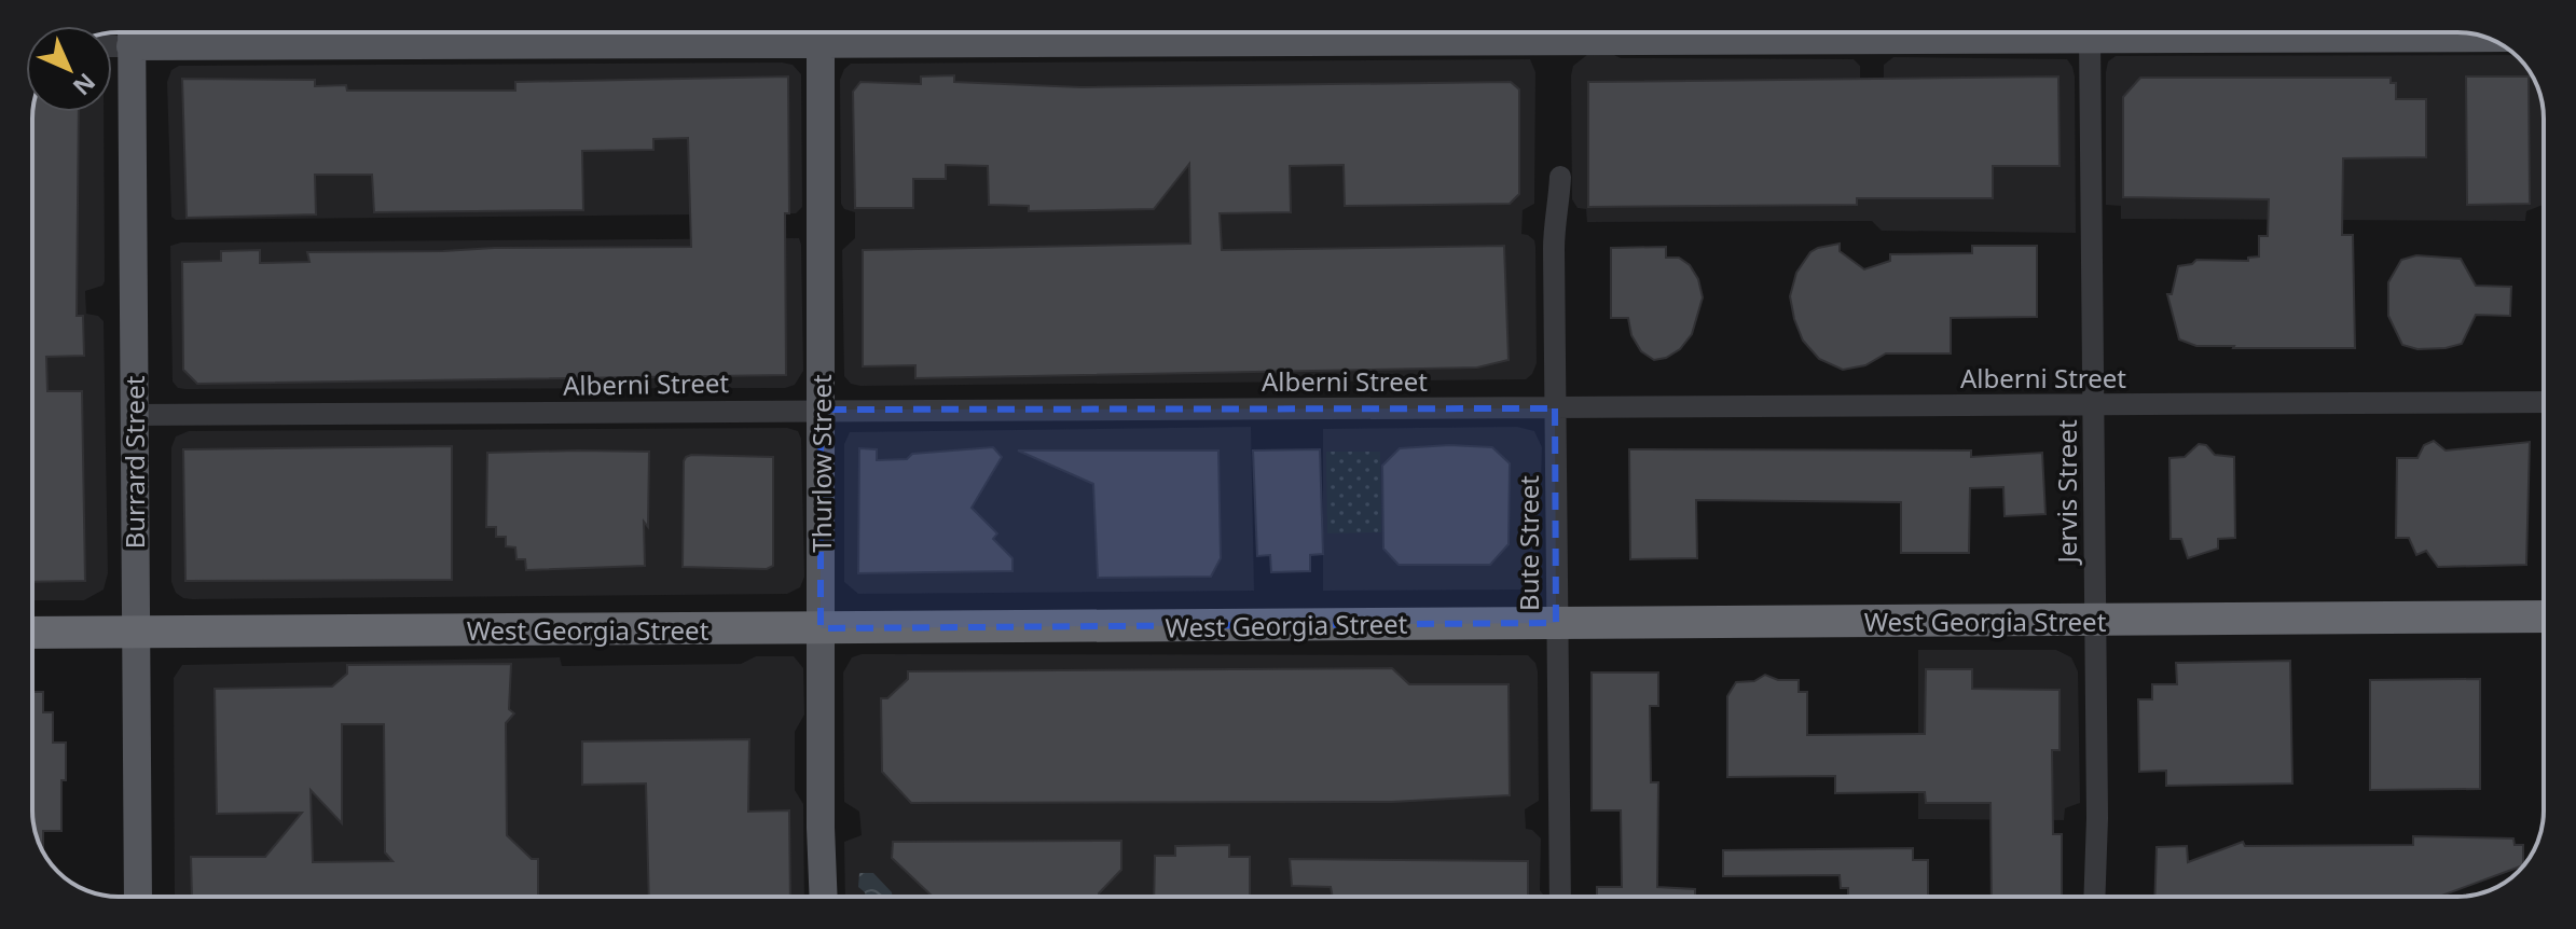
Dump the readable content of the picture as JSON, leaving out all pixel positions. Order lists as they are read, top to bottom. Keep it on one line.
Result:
{"streets":{"highway":["West Georgia Street"],"main road":["Burrard Street","Thurlow Street"],"street":["Alberni Street","Jervis Street","Bute Street"]},"crossings":[["Alberni Street","Burrard Street"],["Alberni Street","Thurlow Street"],["Alberni Street","Jervis Street"],["Alberni Street","Bute Street"],["Burrard Street","West Georgia Street"],["Thurlow Street","West Georgia Street"],["Jervis Street","West Georgia Street"],["Bute Street","West Georgia Street"]],"north":"bottom right"}
